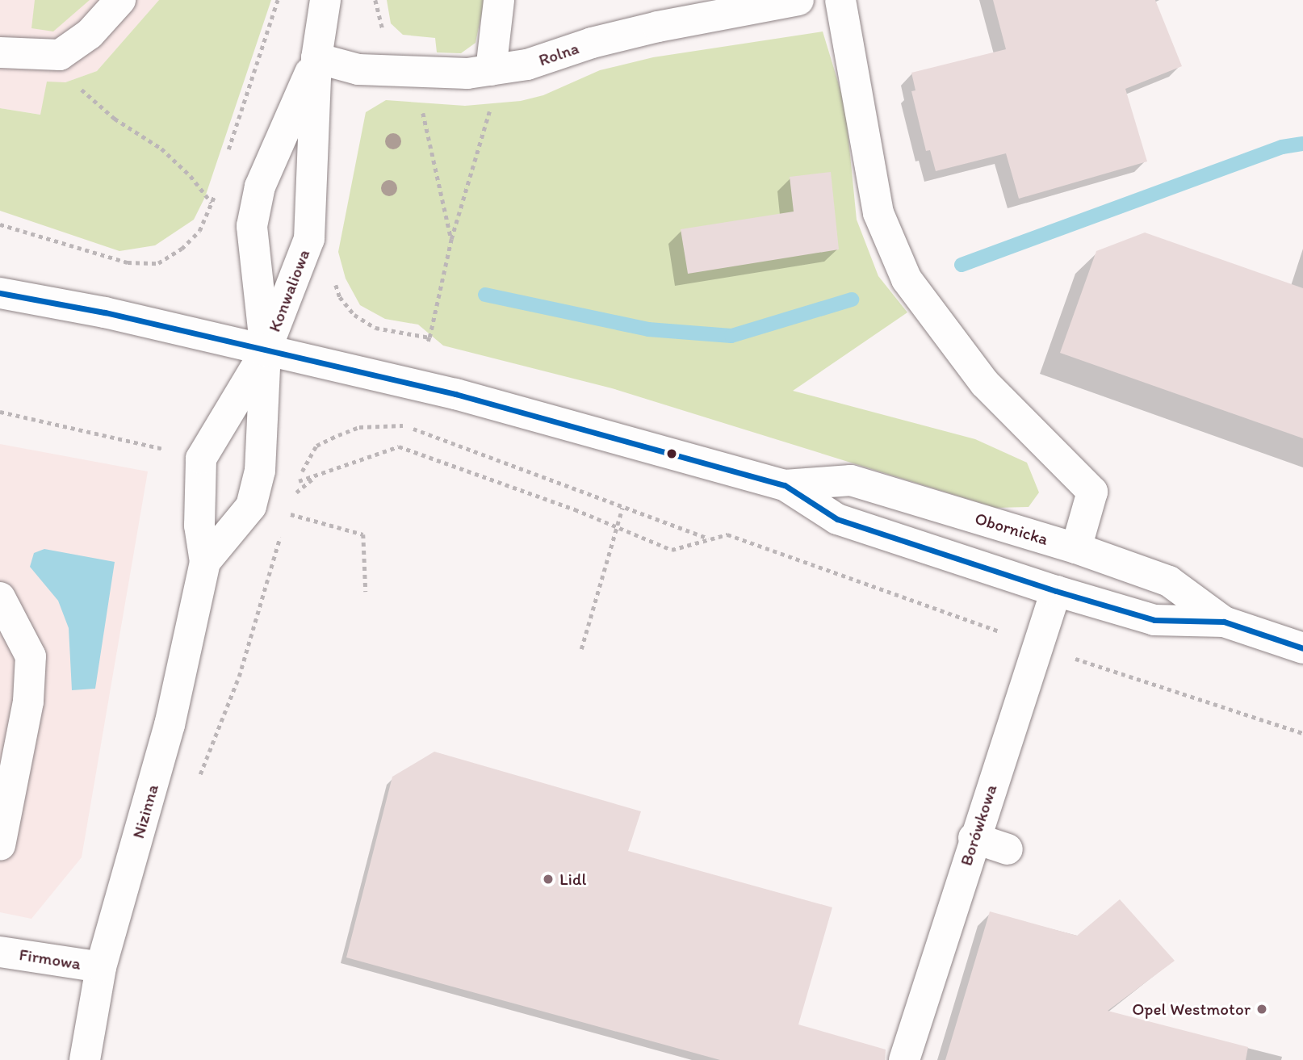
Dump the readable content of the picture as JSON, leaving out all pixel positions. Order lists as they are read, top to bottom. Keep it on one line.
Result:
{"streets":{"street":["Rolna","Konwaliowa","Obornicka","Nizinna","Borówkowa","Firmowa"]},"crossings":[["Rolna","Konwaliowa"],["Konwaliowa","Obornicka"],["Konwaliowa","Nizinna"],["Obornicka","Nizinna"],["Obornicka","Borówkowa"],["Nizinna","Firmowa"]],"places":["Lidl","Opel Westmotor"]}
